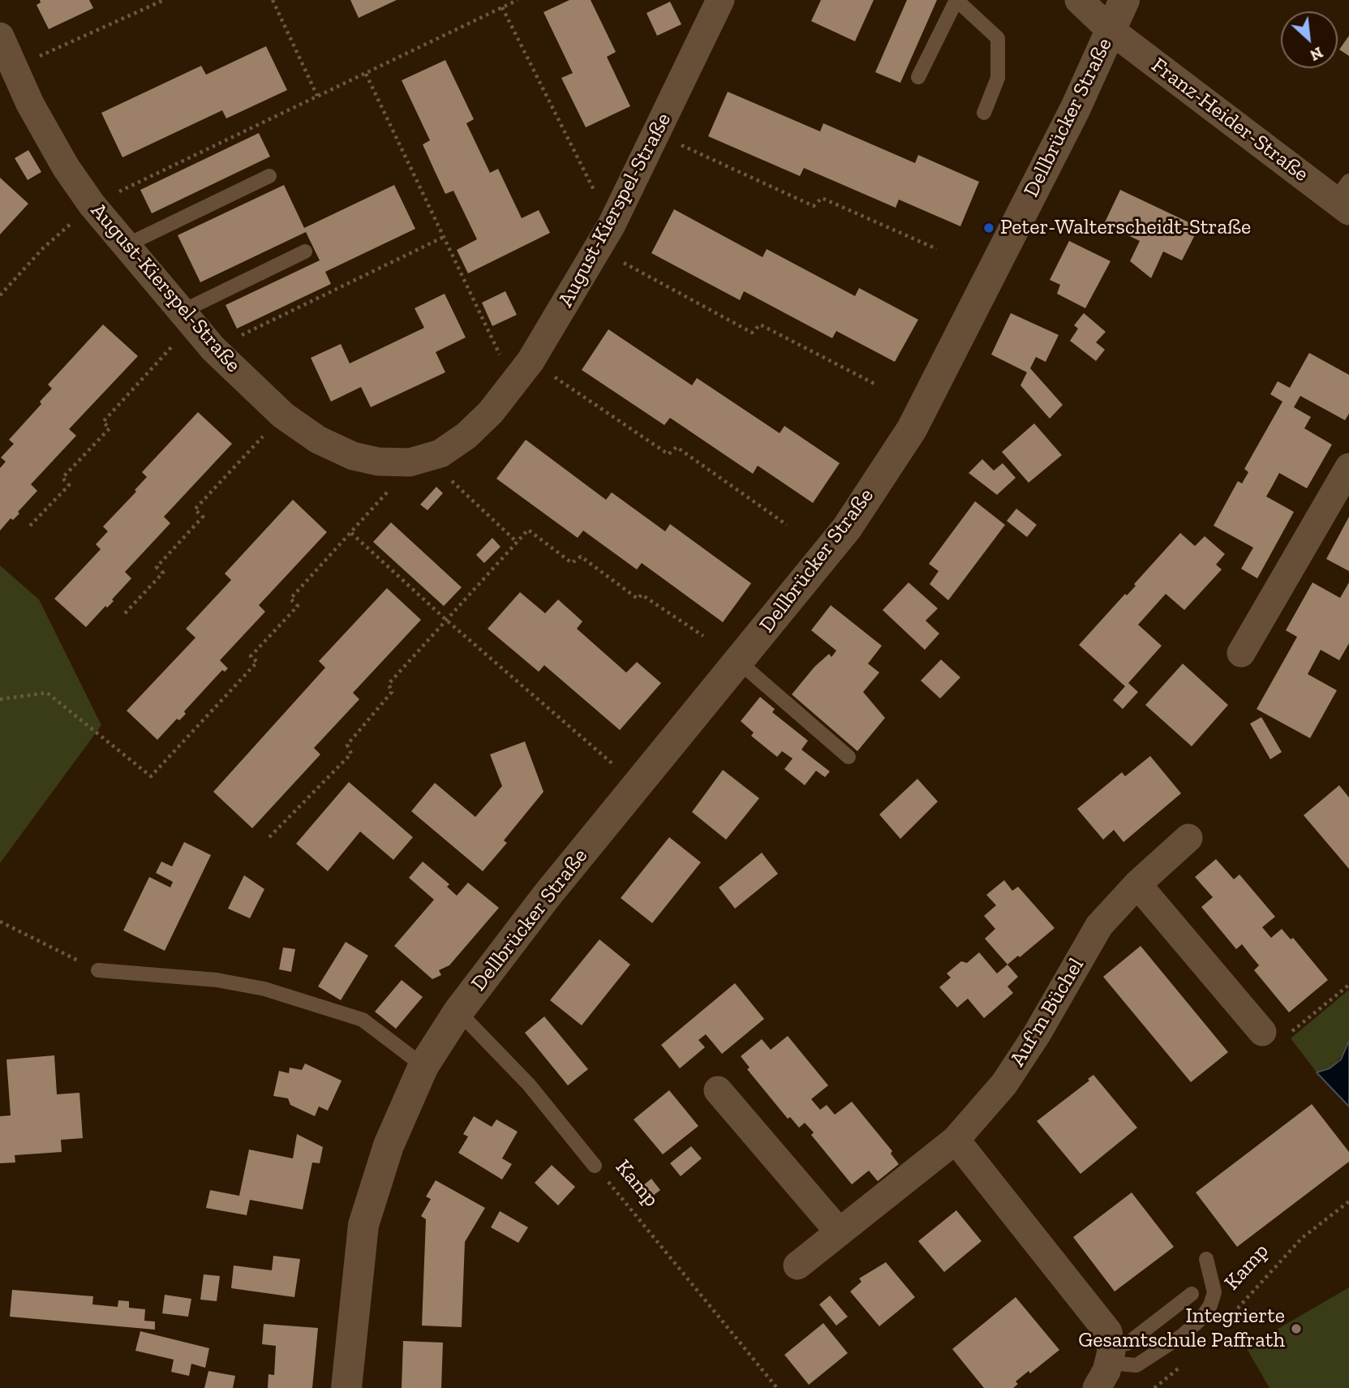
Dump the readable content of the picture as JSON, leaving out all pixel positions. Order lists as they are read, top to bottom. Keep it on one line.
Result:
{"streets":{"main road":["Dellbrücker Straße"],"street":["Franz-Heider-Straße","August-Kierspel-Straße","Auf'm Büchel"],"lane":["Kamp"]},"crossings":[["Dellbrücker Straße","Franz-Heider-Straße"],["Dellbrücker Straße","Kamp"]],"places":["Peter-Walterscheidt-Straße","Integrierte Gesamtschule Paffrath"],"north":"bottom right"}
